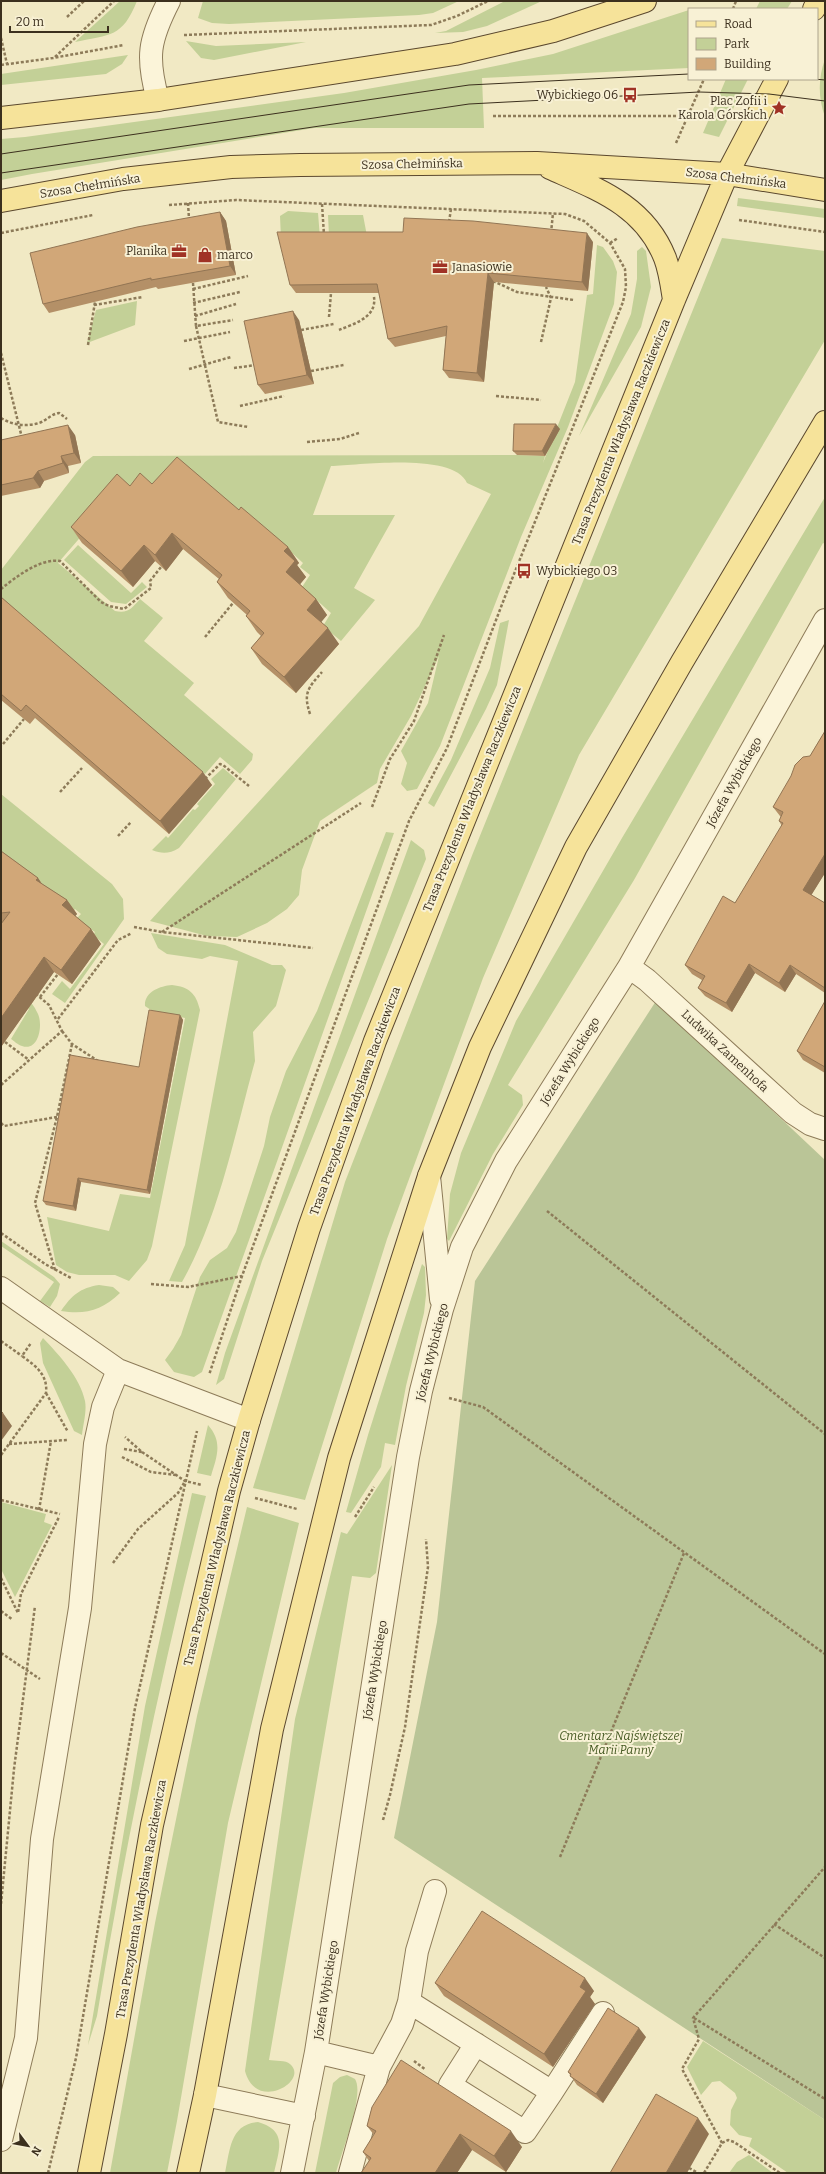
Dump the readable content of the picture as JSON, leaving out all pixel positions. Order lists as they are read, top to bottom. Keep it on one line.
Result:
{"streets":{"main road":["Szosa Chełmińska","Trasa Prezydenta Władysława Raczkiewicza"],"street":["Józefa Wybickiego","Ludwika Zamenhofa"]},"crossings":[["Szosa Chełmińska","Trasa Prezydenta Władysława Raczkiewicza"],["Józefa Wybickiego","Ludwika Zamenhofa"]],"parks":["Cmentarz Najświętszej Marii Panny"],"places":{"bus stop":["Wybickiego 06","Wybickiego 03"],"place":["Plac Zofii i Karola Górskich"],"office":["Planika","Janasiowie"],"shop":["marco"]},"legend":["Road","Park","Building"],"scale_bar":"20 m","north":"bottom right"}
